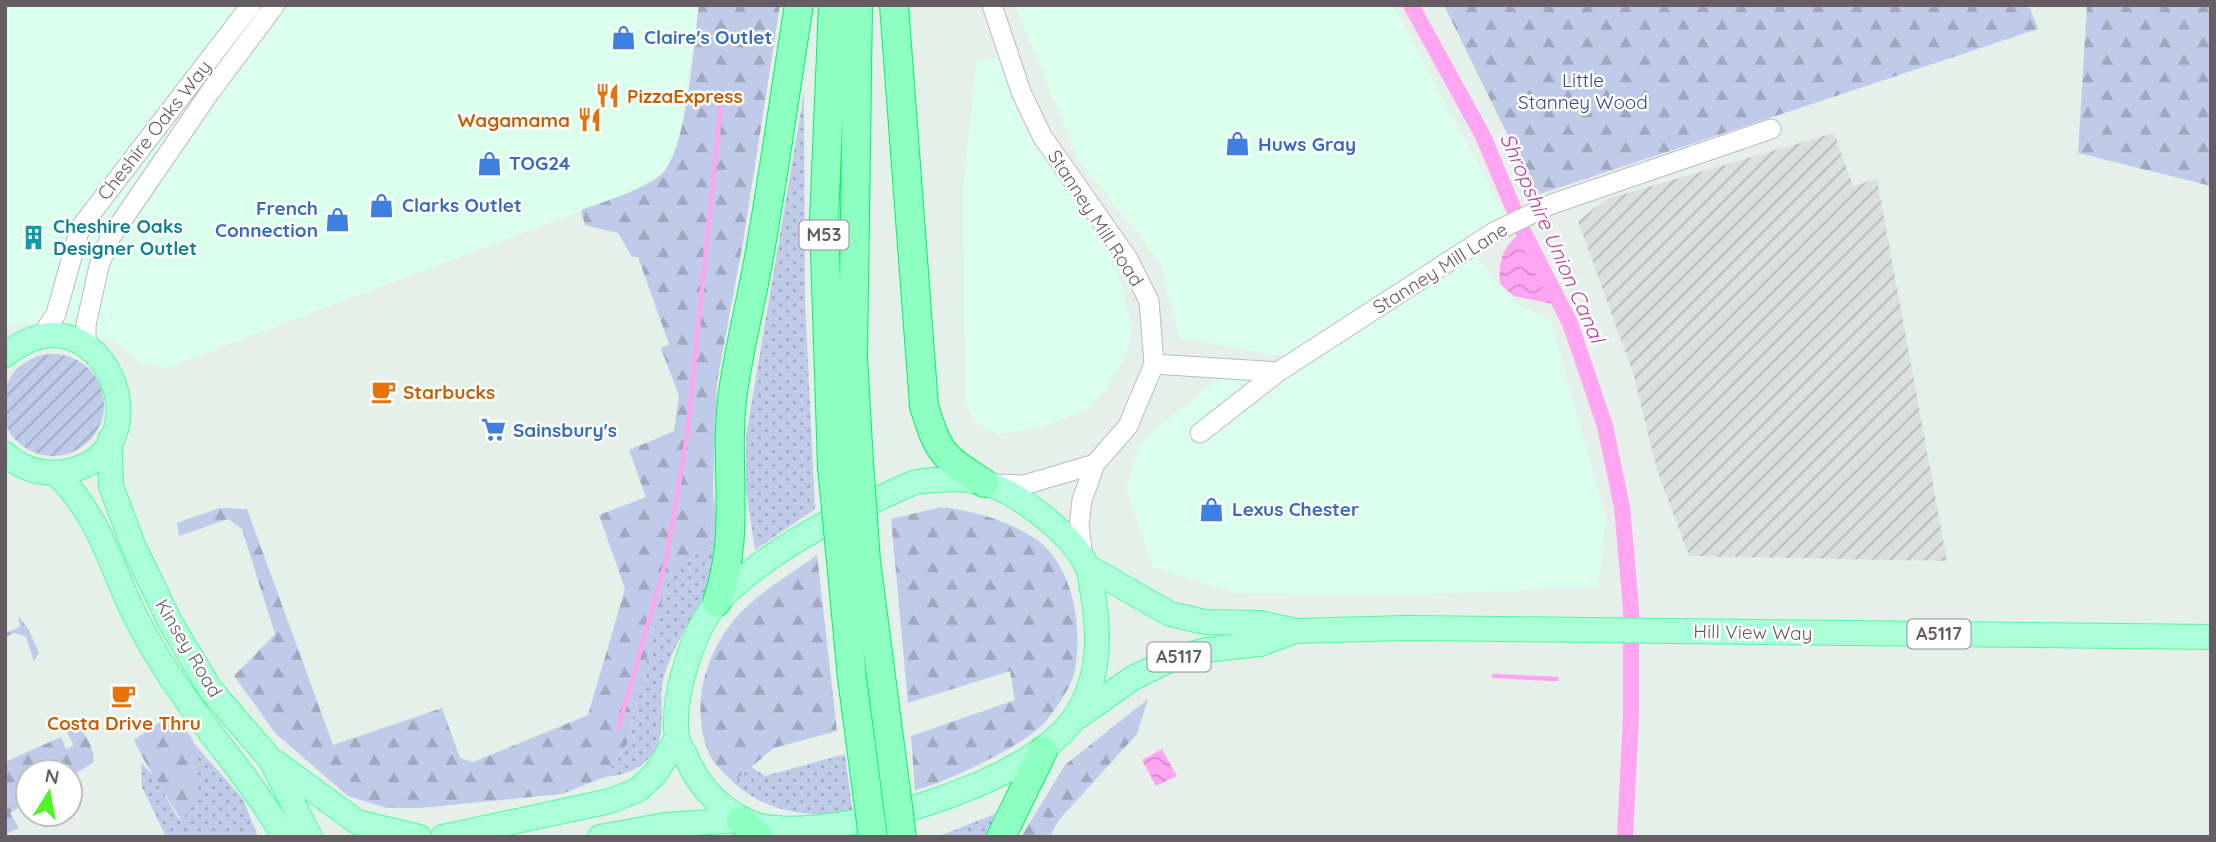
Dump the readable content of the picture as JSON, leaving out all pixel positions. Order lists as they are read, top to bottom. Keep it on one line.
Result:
{"streets":{"highway":["M53"],"main road":["Hill View Way","A5117","Kinsey Road"],"street":["Cheshire Oaks Way","Stanney Mill Road","Stanney Mill Lane"]},"crossings":[["Stanney Mill Road","Hill View Way"]],"water":["Shropshire Union Canal"],"parks":["Little Stanney Wood"],"places":{"shop":["Claire's Outlet","Huws Gray","TOG24","Clarks Outlet","French Connection","Lexus Chester"],"restaurant":["PizzaExpress","Wagamama"],"building":["Cheshire Oaks Designer Outlet"],"cafe":["Starbucks","Costa Drive Thru"],"supermarket":["Sainsbury's"]},"north":"top"}
